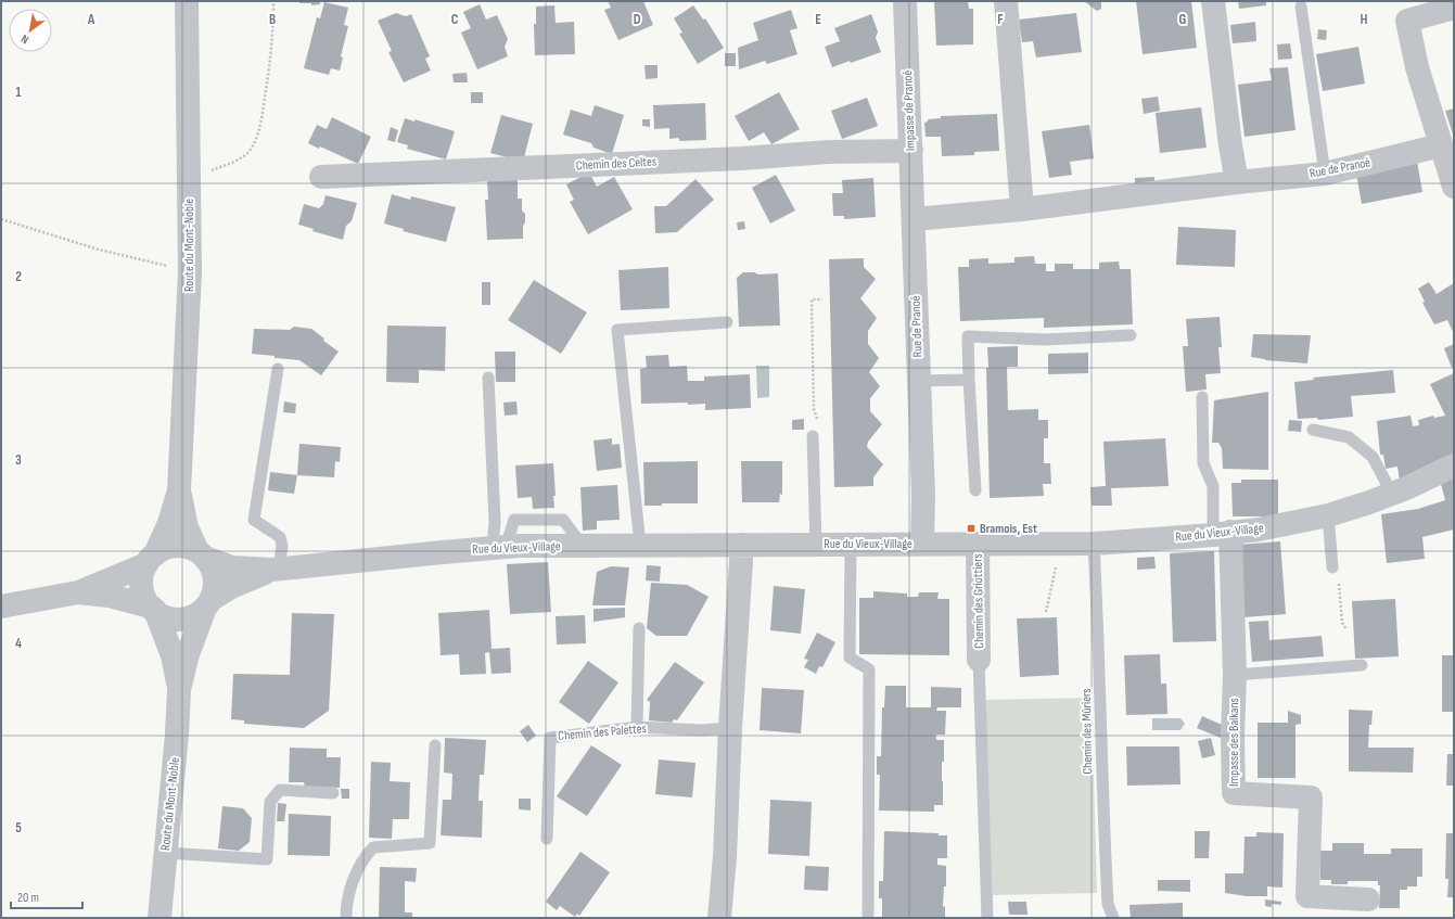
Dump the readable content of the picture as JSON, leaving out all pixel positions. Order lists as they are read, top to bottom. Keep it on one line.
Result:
{"streets":{"street":["Impasse de Pranoé","Chemin des Celtes","Rue de Pranoé","Route du Mont-Noble","Rue du Vieux-Village","Chemin des Griottiers","Impasse des Balkans"],"lane":["Chemin des Mûriers","Chemin des Palettes"]},"crossings":[["Impasse de Pranoé","Chemin des Celtes"],["Impasse de Pranoé","Rue de Pranoé"],["Rue de Pranoé","Rue du Vieux-Village"],["Route du Mont-Noble","Rue du Vieux-Village"],["Rue du Vieux-Village","Chemin des Griottiers"],["Rue du Vieux-Village","Chemin des Mûriers"],["Rue du Vieux-Village","Impasse des Balkans"]],"places":{"transit":["Bramois, Est"]},"scale_bar":"20 m","north":"bottom left","grid":{"columns":["A","B","C","D","E","F","G","H"],"rows":["1","2","3","4","5"]}}
